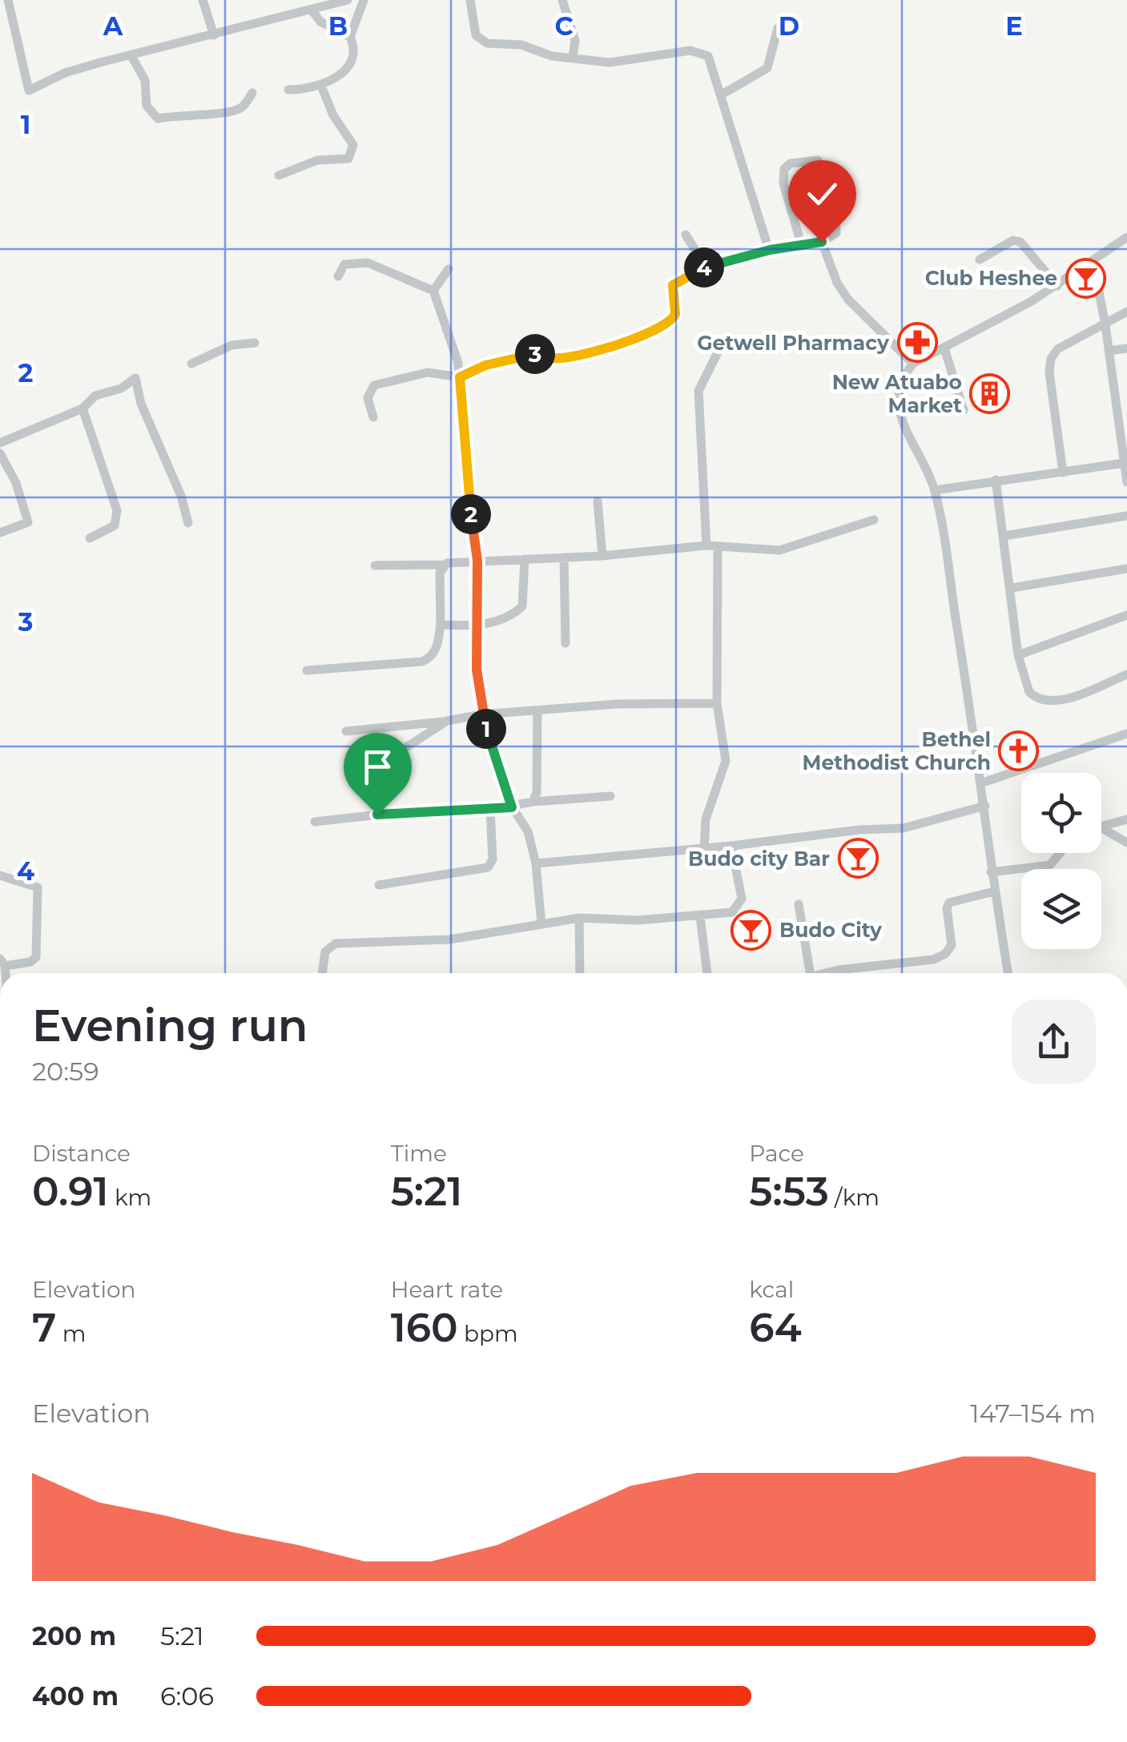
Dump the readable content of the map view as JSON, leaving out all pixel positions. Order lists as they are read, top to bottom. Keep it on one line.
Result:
{"places":{"bar":["Club Heshee","Budo city Bar","Budo City"],"pharmacy":["Getwell Pharmacy"],"building":["New Atuabo Market"],"church":["Bethel Methodist Church"]},"page":{"pins":["4","3","2","1"],"heading":["Evening run","20:59"],"stats":[["Distance","0.91 km"],["Time","5:21"],["Pace","5:53 /km"],["Elevation","7 m"],["Heart rate","160 bpm"],["kcal","64"]],"chart":["Elevation","147–154 m"],"list":[{"name":"200 m","note":"5:21"},{"name":"400 m","note":"6:06"}]},"grid":{"columns":["A","B","C","D","E"],"rows":["1","2","3","4"]}}
